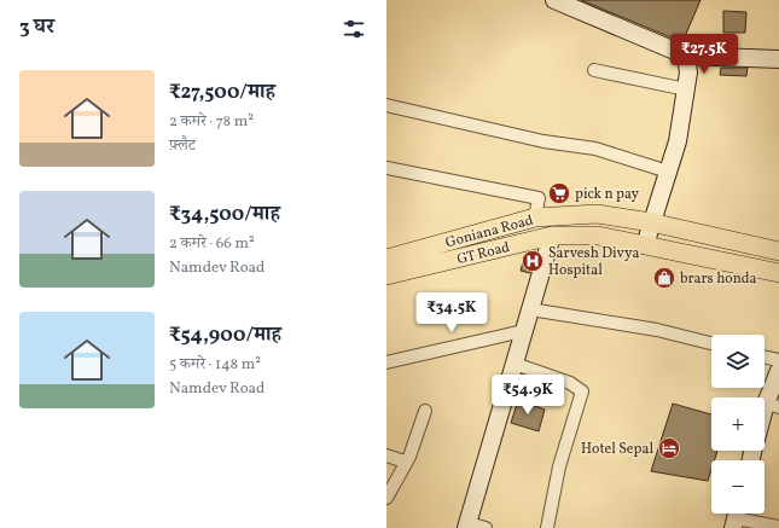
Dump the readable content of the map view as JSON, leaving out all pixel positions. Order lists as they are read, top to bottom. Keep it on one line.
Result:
{"streets":{"main road":["Goniana Road","GT Road"]},"places":{"supermarket":["pick n pay"],"hospital":["Sarvesh Divya Hospital"],"shop":["brars honda"],"hotel":["Hotel Sepal"]},"page":{"heading":"3 घर","price":["₹27.5K","₹34.5K","₹54.9K"],"list":[{"name":"₹27,500/माह","note":"2 कमरे · 78 m² · फ़्लैट"},{"name":"₹34,500/माह","note":"2 कमरे · 66 m² · Namdev Road"},{"name":"₹54,900/माह","note":"5 कमरे · 148 m² · Namdev Road"}],"map_buttons":["+","−"]}}
